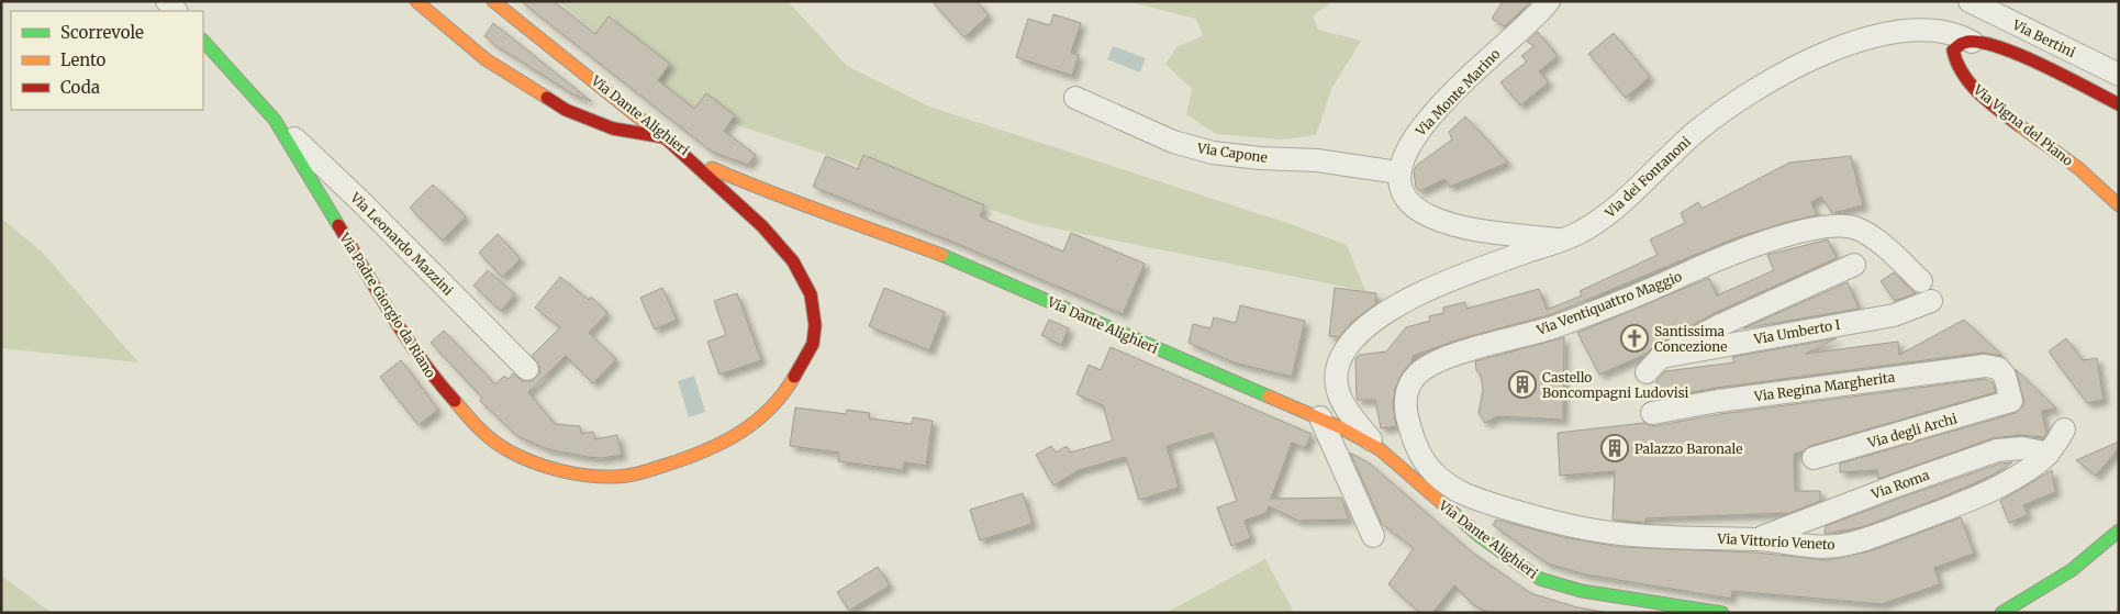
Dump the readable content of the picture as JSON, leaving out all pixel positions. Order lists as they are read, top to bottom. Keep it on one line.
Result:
{"streets":{"main road":["Via Dante Alighieri","Via Vigna del Piano","Via Padre Giorgio da Riano"],"street":["Via Bertini","Via Monte Marino","Via Capone","Via dei Fontanoni","Via Leonardo Mazzini","Via Ventiquattro Maggio","Via Umberto I","Via Regina Margherita","Via degli Archi","Via Roma","Via Vittorio Veneto"]},"crossings":[["Via Monte Marino","Via Capone"],["Via Dante Alighieri","Via dei Fontanoni"],["Via Dante Alighieri","Via Ventiquattro Maggio"],["Via Dante Alighieri","Via Padre Giorgio da Riano"],["Via Dante Alighieri","Via Vittorio Veneto"],["Via Vigna del Piano","Via dei Fontanoni"],["Via Leonardo Mazzini","Via Padre Giorgio da Riano"],["Via Ventiquattro Maggio","Via Vittorio Veneto"],["Via Regina Margherita","Via degli Archi"],["Via Roma","Via Vittorio Veneto"]],"places":{"church":["Santissima Concezione"],"building":["Castello Boncompagni Ludovisi","Palazzo Baronale"]},"legend":["Scorrevole","Lento","Coda"]}
